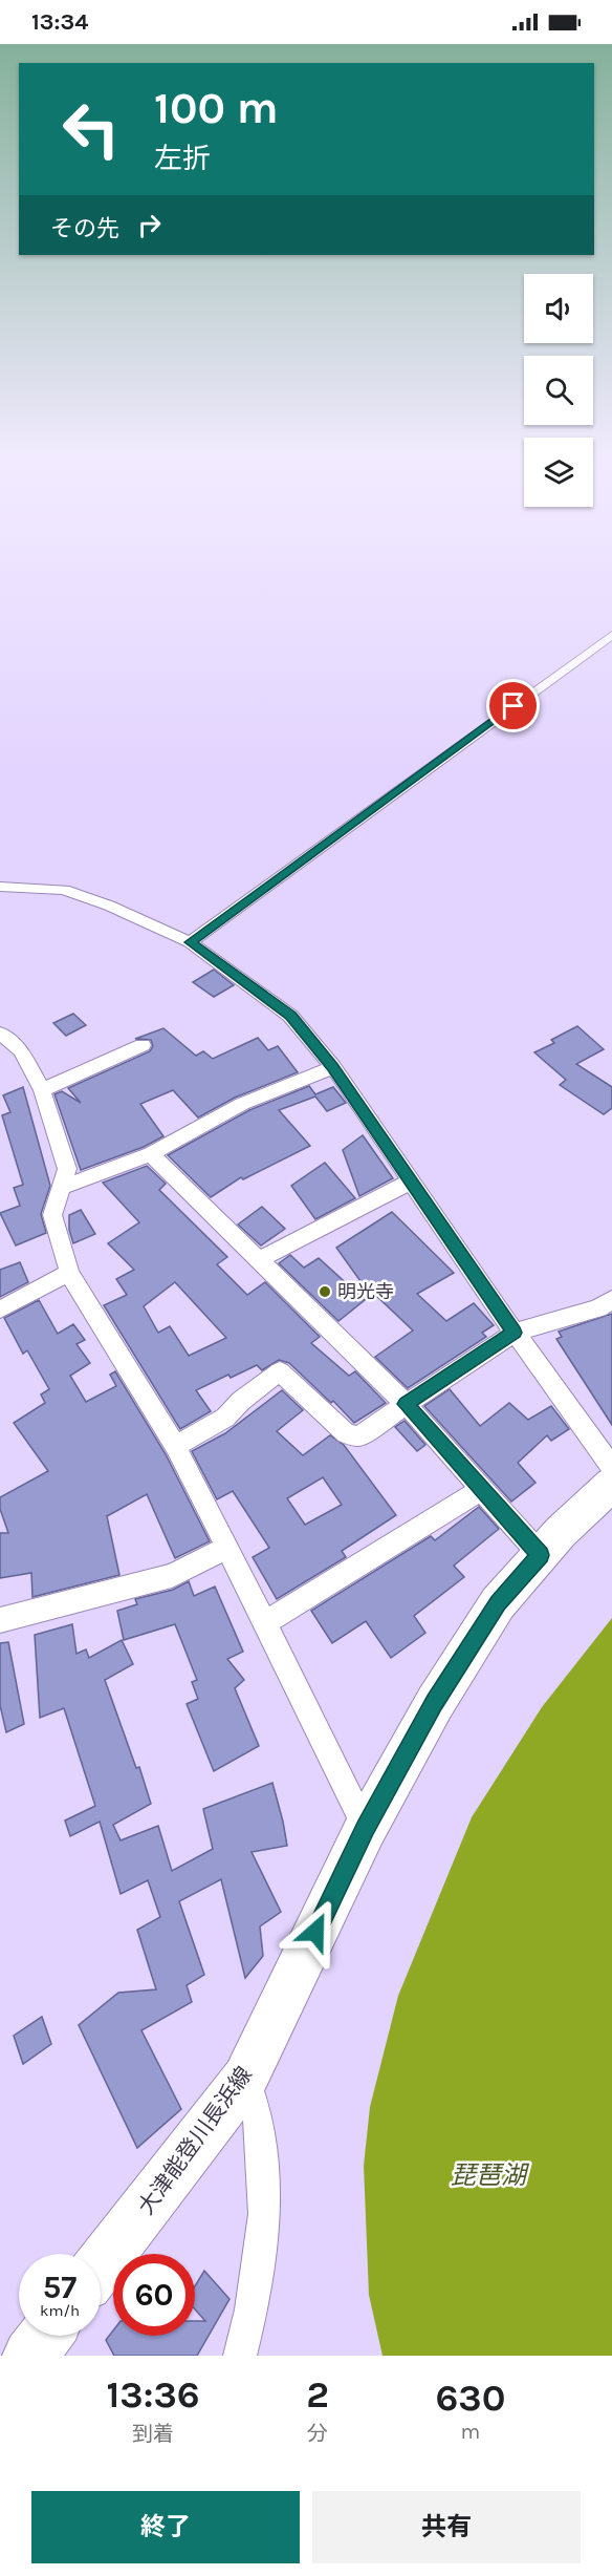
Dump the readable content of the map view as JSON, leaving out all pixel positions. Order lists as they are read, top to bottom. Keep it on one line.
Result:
{"streets":{"main road":["大津能登川長浜線"]},"water":["琵琶湖"],"places":["明光寺"],"page":{"status":"13:34","turn":["100 m","左折"],"then":"その先","speed":"57 km/h","limit":"60","eta":["13:36","到着","2","分","630","m"],"buttons":["終了","共有"]}}
